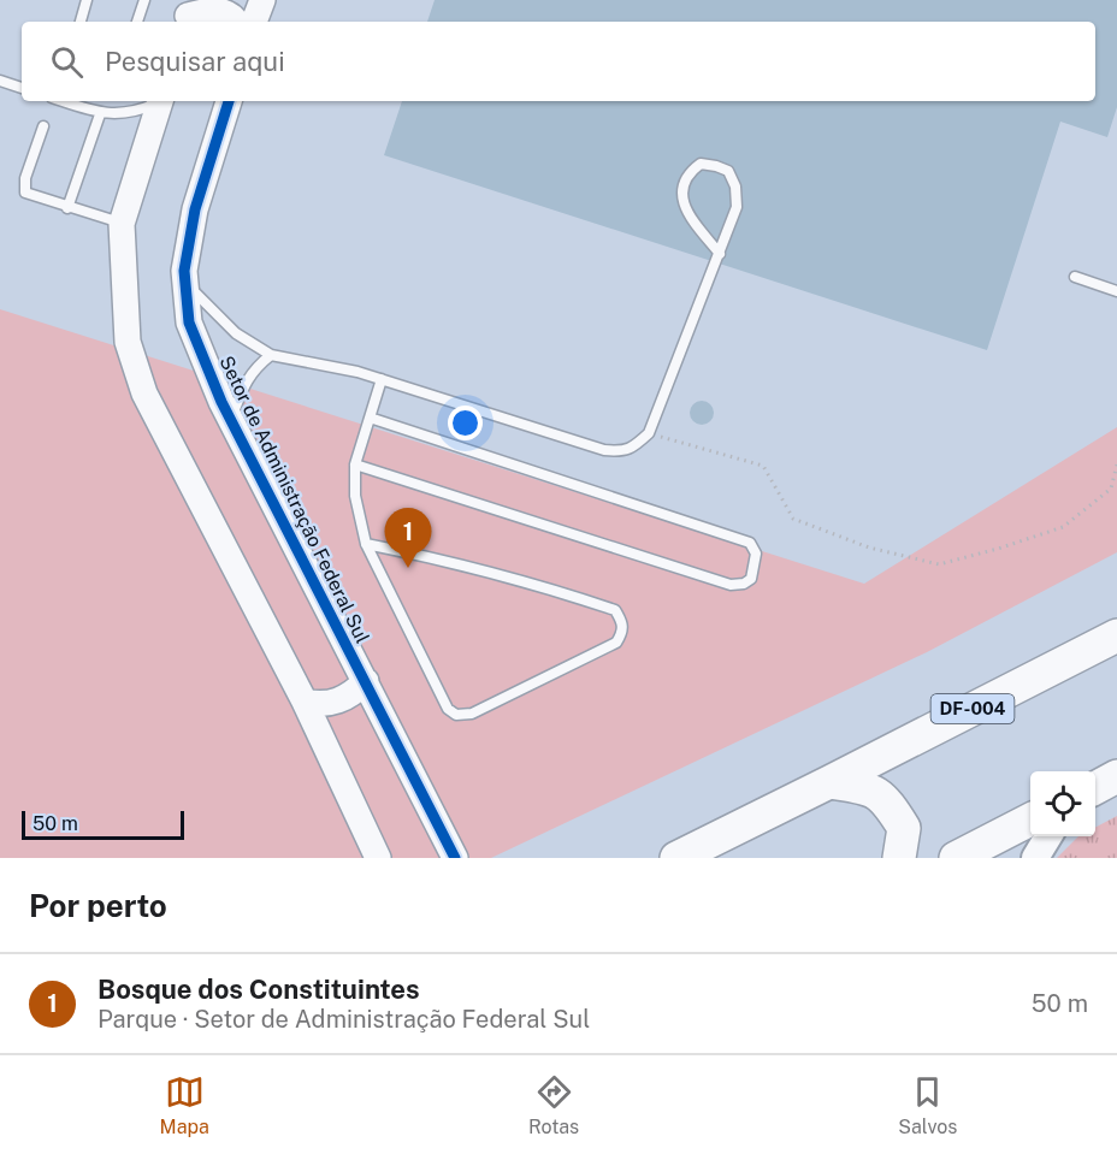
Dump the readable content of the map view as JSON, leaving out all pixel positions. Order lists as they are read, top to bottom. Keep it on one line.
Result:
{"streets":{"highway":["DF-004"],"street":["Setor de Administração Federal Sul"]},"scale_bar":"50 m","page":{"search":"Pesquisar aqui","pins":"1","scale":"50 m","heading":"Por perto","list":[{"mark":"1","name":"Bosque dos Constituintes","note":"Parque · Setor de Administração Federal Sul","value":"50 m"}],"nav":["Mapa","Rotas","Salvos"]}}
